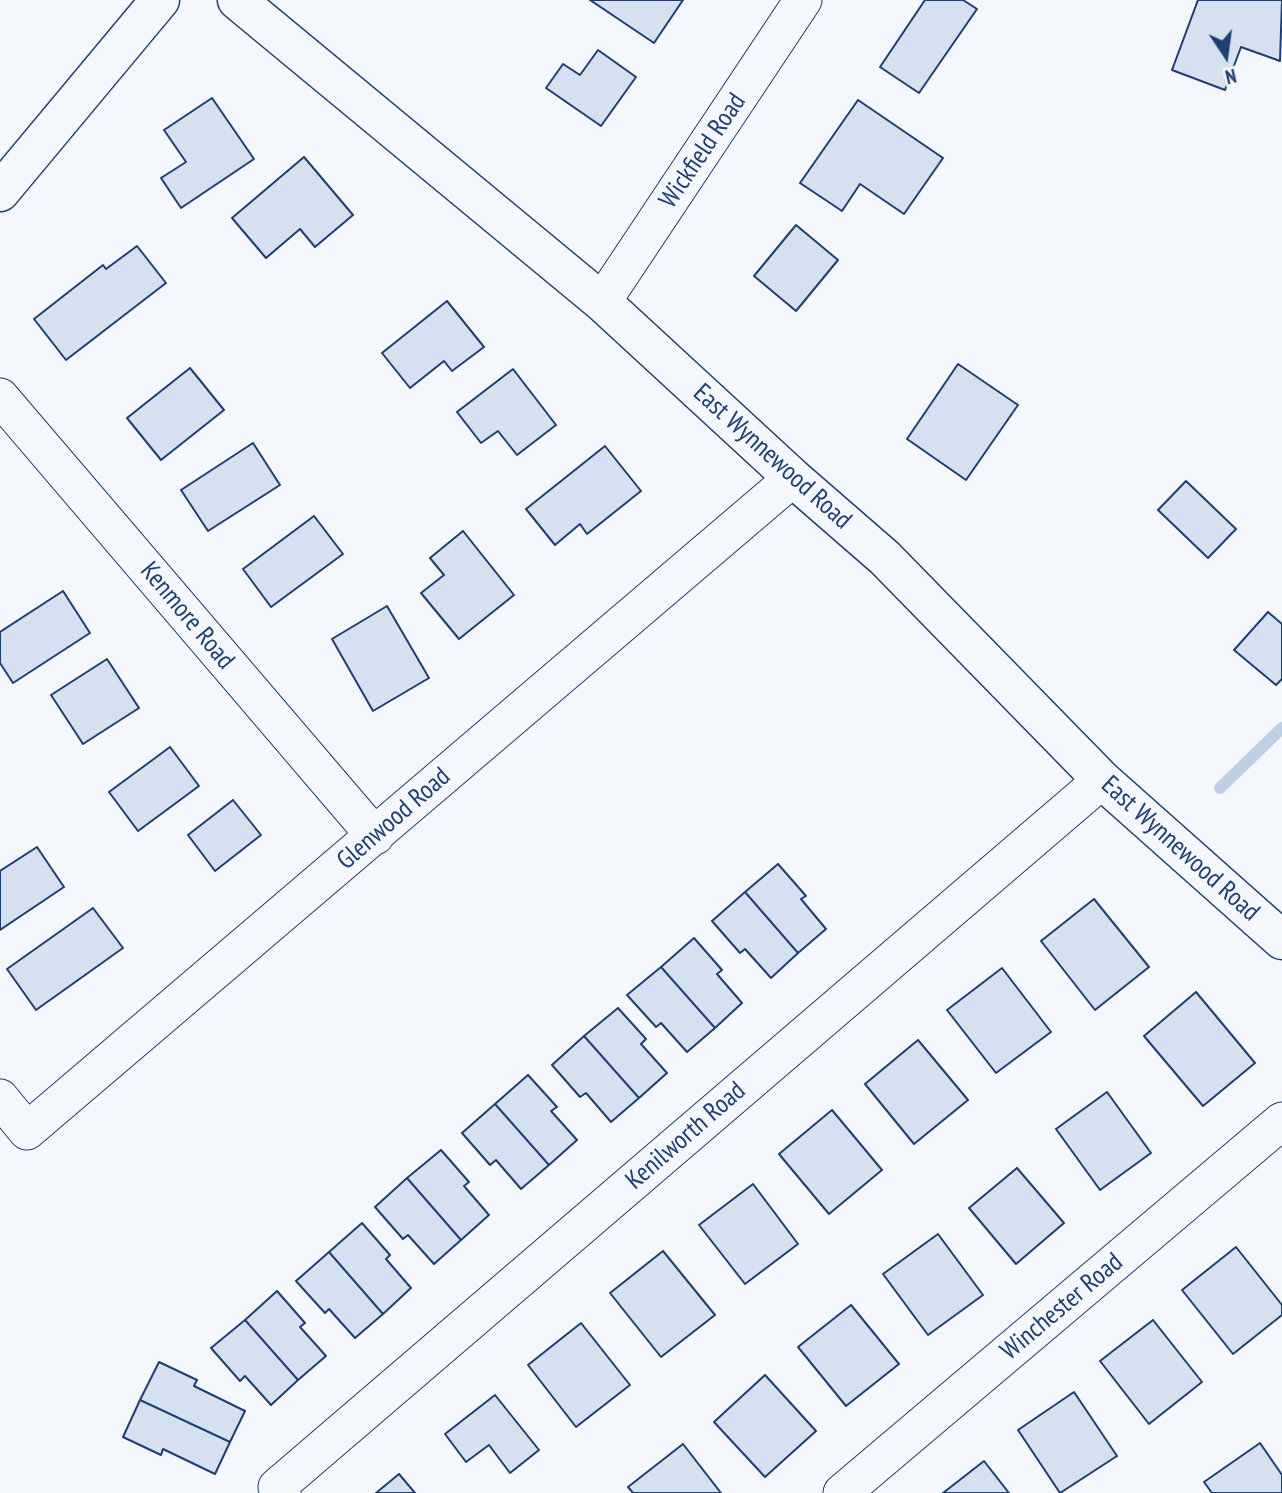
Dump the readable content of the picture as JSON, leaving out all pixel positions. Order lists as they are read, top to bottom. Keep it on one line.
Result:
{"streets":{"street":["Wickfield Road","East Wynnewood Road","Kenmore Road","Glenwood Road","Kenilworth Road","Winchester Road"]},"crossings":[["Wickfield Road","East Wynnewood Road"],["East Wynnewood Road","Glenwood Road"],["East Wynnewood Road","Kenilworth Road"],["Kenmore Road","Glenwood Road"]],"north":"bottom"}
